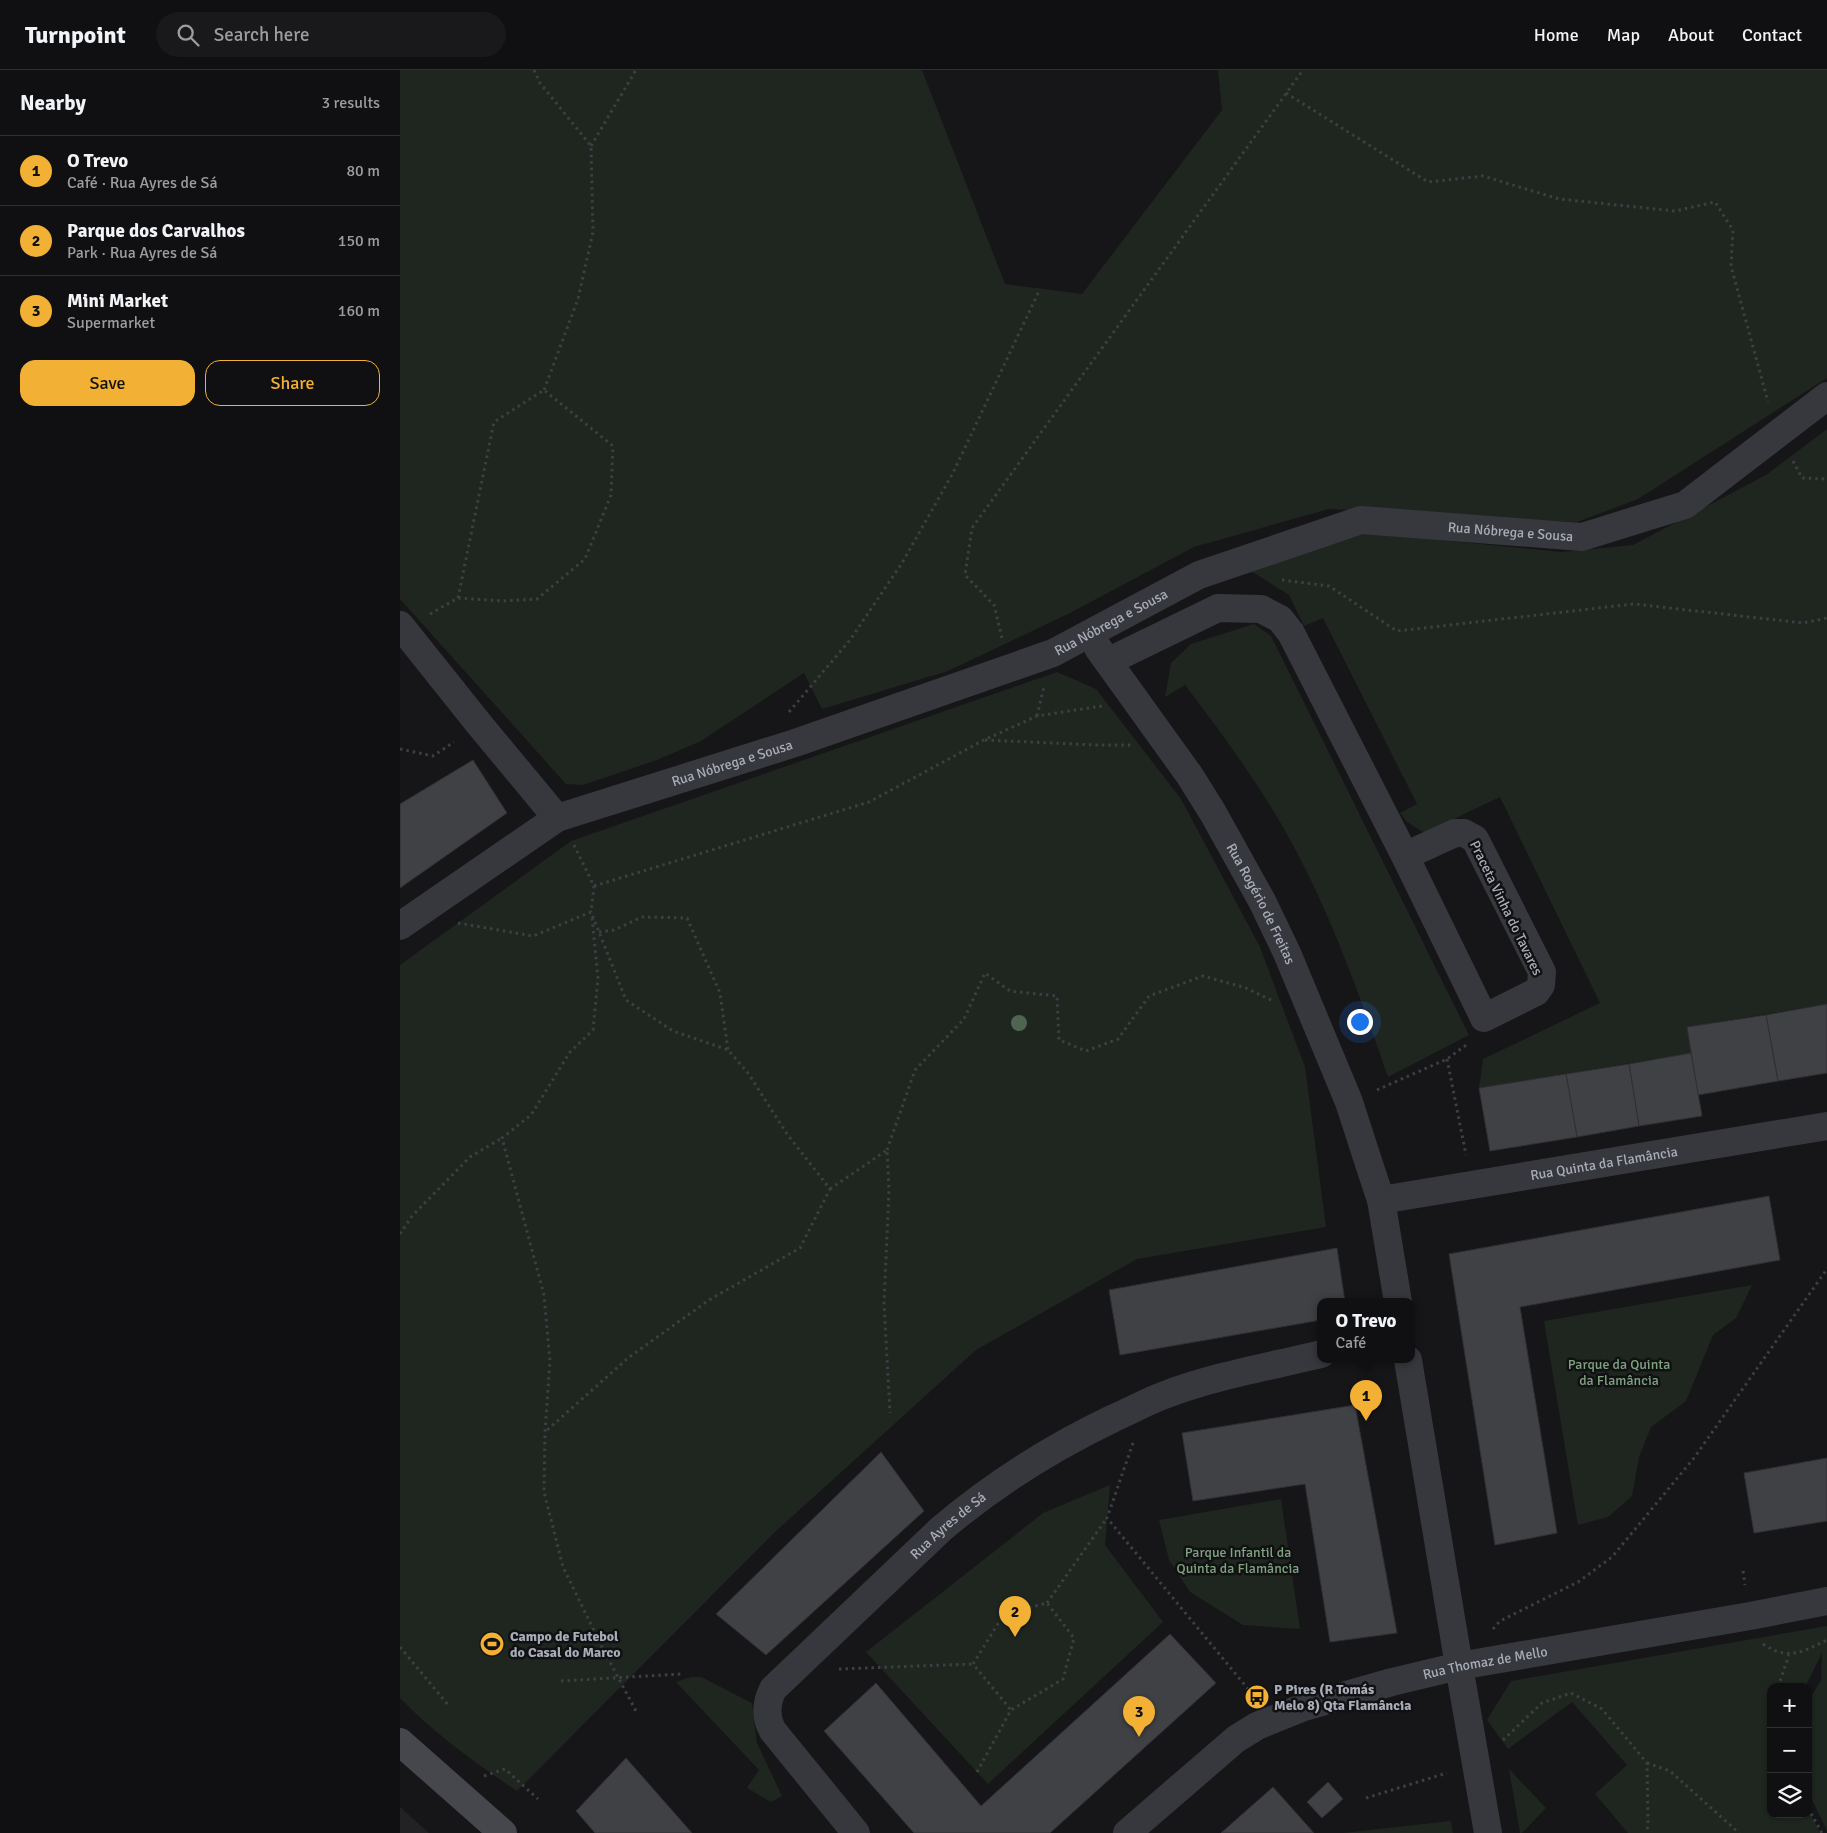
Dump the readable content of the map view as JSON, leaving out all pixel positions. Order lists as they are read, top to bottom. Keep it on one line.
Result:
{"streets":{"street":["Rua Nóbrega e Sousa","Rua Rogério de Freitas","Praceta Vinha do Tavares","Rua Quinta da Flamância","Rua Ayres de Sá","Rua Thomaz de Mello"]},"crossings":[["Rua Nóbrega e Sousa","Rua Rogério de Freitas"],["Rua Rogério de Freitas","Rua Quinta da Flamância"]],"parks":["Parque da Quinta da Flamância","Parque Infantil da Quinta da Flamância"],"places":{"sports":["Campo de Futebol do Casal do Marco"],"bus stop":["P Pires (R Tomás Melo 8) Qta Flamância"]},"page":{"header":"Turnpoint","search":"Search here","nav":["Home","Map","About","Contact"],"heading":["Nearby","3 results"],"list":[{"mark":"1","name":"O Trevo","note":"Café · Rua Ayres de Sá","value":"80 m"},{"mark":"2","name":"Parque dos Carvalhos","note":"Park · Rua Ayres de Sá","value":"150 m"},{"mark":"3","name":"Mini Market","note":"Supermarket","value":"160 m"}],"buttons":["Save","Share"],"popup":["O Trevo","Café"],"pins":["1","2","3"],"map_buttons":["+","−"]}}
